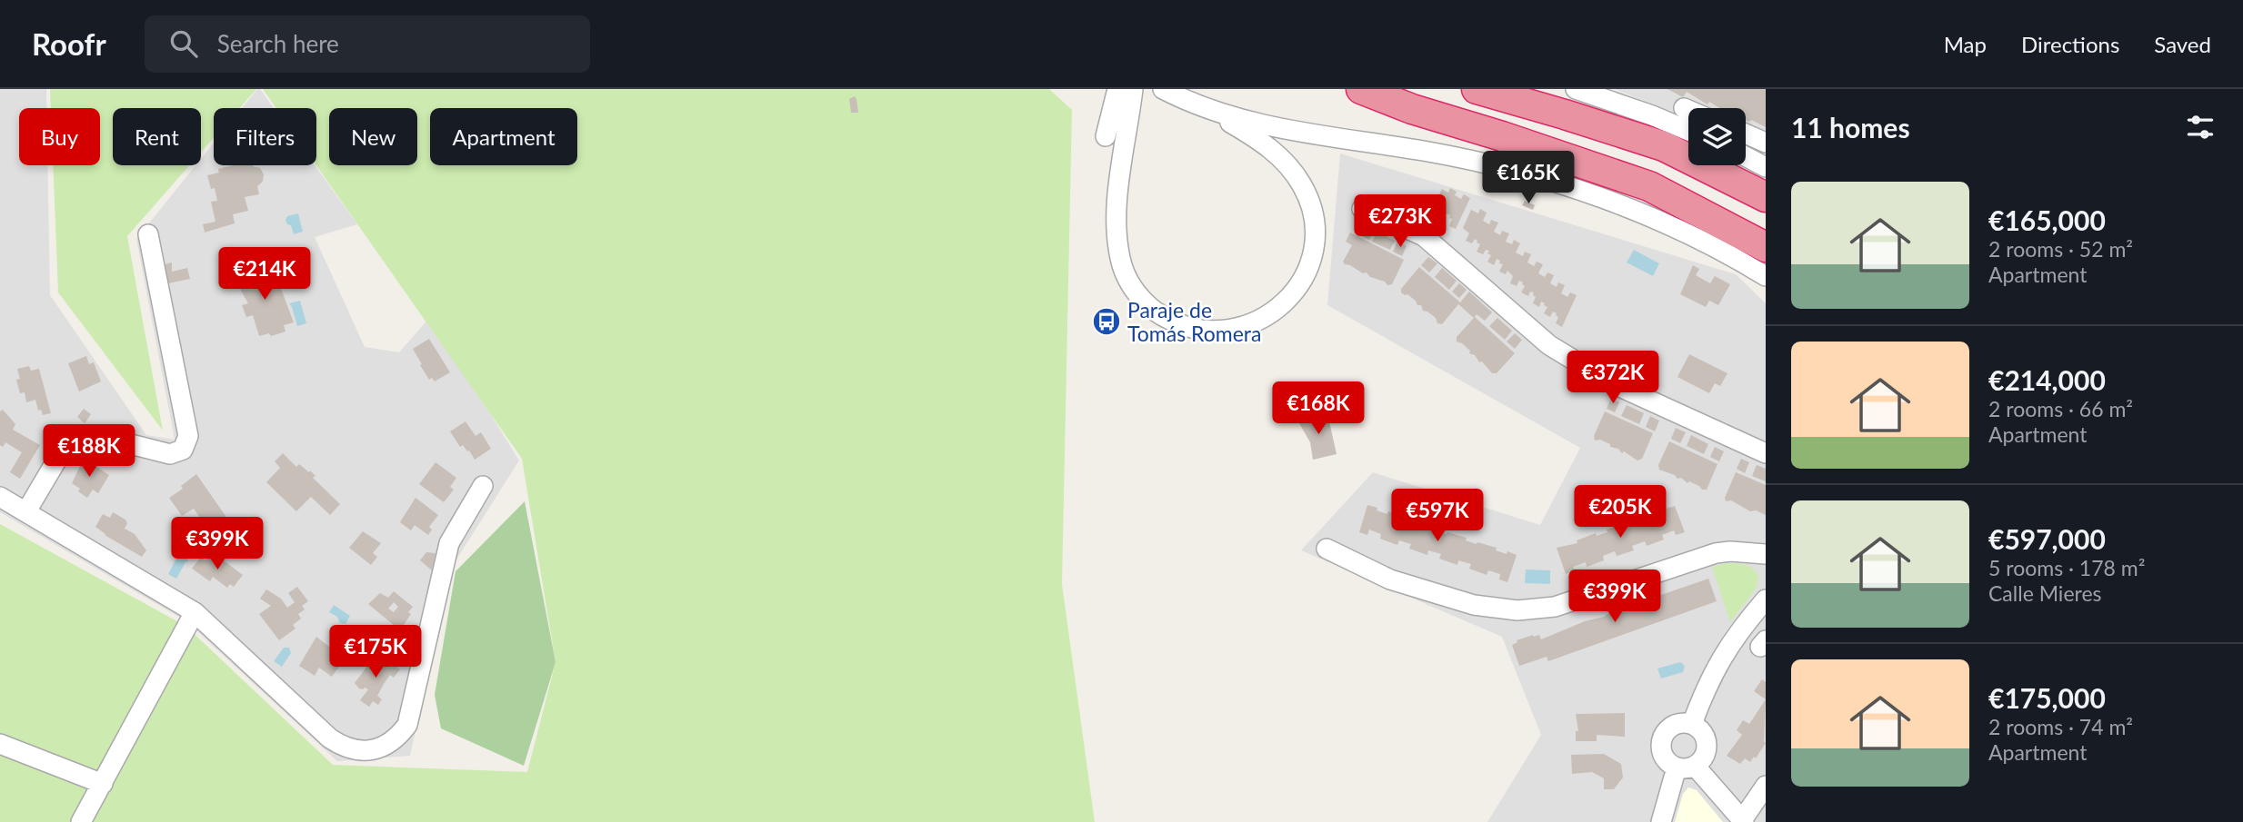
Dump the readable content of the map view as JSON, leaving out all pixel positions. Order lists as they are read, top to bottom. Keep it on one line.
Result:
{"places":{"bus stop":["Paraje de Tomás Romera"]},"page":{"header":"Roofr","search":"Search here","nav":["Map","Directions","Saved"],"heading":"11 homes","chip":["Buy","Rent","Filters","New","Apartment"],"price":["€165K","€273K","€214K","€372K","€168K","€188K","€205K","€597K","€399K","€399K","€175K"],"list":[{"name":"€165,000","note":"2 rooms · 52 m² · Apartment"},{"name":"€214,000","note":"2 rooms · 66 m² · Apartment"},{"name":"€597,000","note":"5 rooms · 178 m² · Calle Mieres"},{"name":"€175,000","note":"2 rooms · 74 m² · Apartment"}]}}
